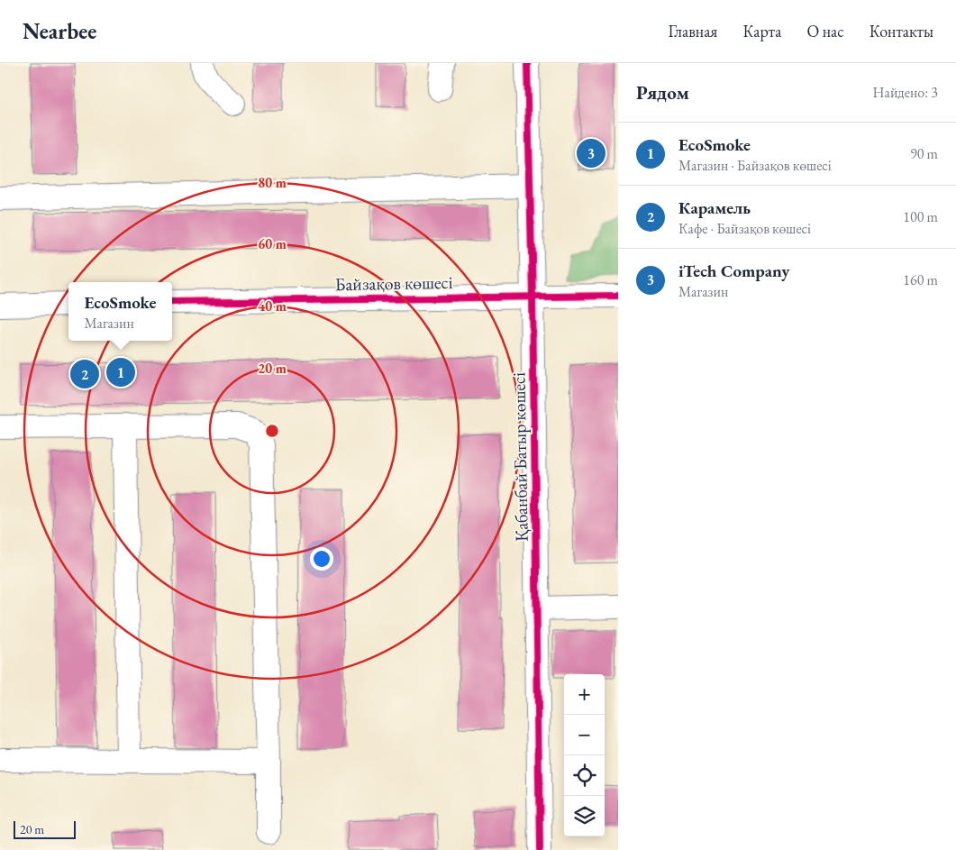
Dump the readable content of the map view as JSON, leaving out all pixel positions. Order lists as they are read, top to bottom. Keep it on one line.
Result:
{"streets":{"street":["Байзақов көшесі","Қабанбай Батыр көшесі"]},"crossings":[["Байзақов көшесі","Қабанбай Батыр көшесі"]],"scale_bar":"20 m","page":{"header":"Nearbee","nav":["Главная","Карта","О нас","Контакты"],"heading":["Рядом","Найдено: 3"],"list":[{"mark":"1","name":"EcoSmoke","note":"Магазин · Байзақов көшесі","value":"90 m"},{"mark":"2","name":"Карамель","note":"Кафе · Байзақов көшесі","value":"100 m"},{"mark":"3","name":"iTech Company","note":"Магазин","value":"160 m"}],"pins":["3","1","2"],"popup":["EcoSmoke","Магазин"],"map_buttons":["+","−"],"scale":"20 m"},"rings":["80 m","60 m","40 m","20 m"]}
